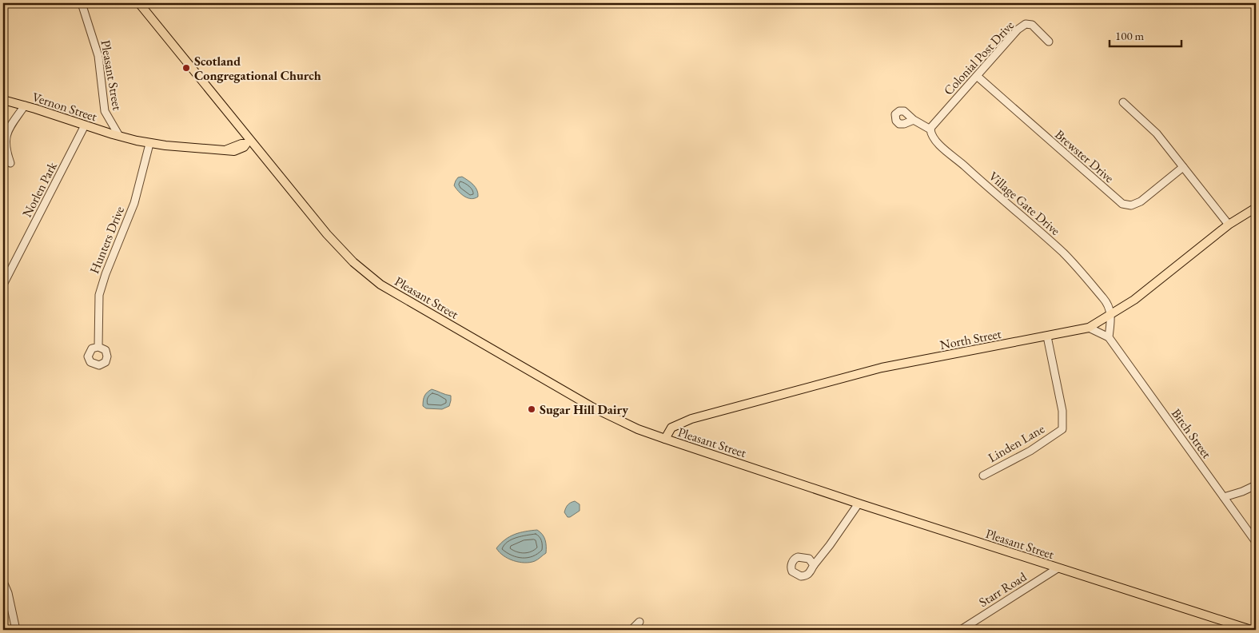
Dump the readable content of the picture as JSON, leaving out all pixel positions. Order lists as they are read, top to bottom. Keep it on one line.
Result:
{"streets":{"main road":["Pleasant Street","Vernon Street","North Street"],"street":["Colonial Post Drive","Brewster Drive","Norlen Park","Village Gate Drive","Hunters Drive","Birch Street","Linden Lane","Starr Road"]},"crossings":[["Colonial Post Drive","Brewster Drive"],["Colonial Post Drive","Village Gate Drive"],["Pleasant Street","Vernon Street"],["Pleasant Street","North Street"],["Pleasant Street","Starr Road"],["Vernon Street","Norlen Park"],["Village Gate Drive","North Street"],["North Street","Birch Street"],["North Street","Linden Lane"]],"places":["Scotland Congregational Church","Sugar Hill Dairy"],"scale_bar":"100 m"}
